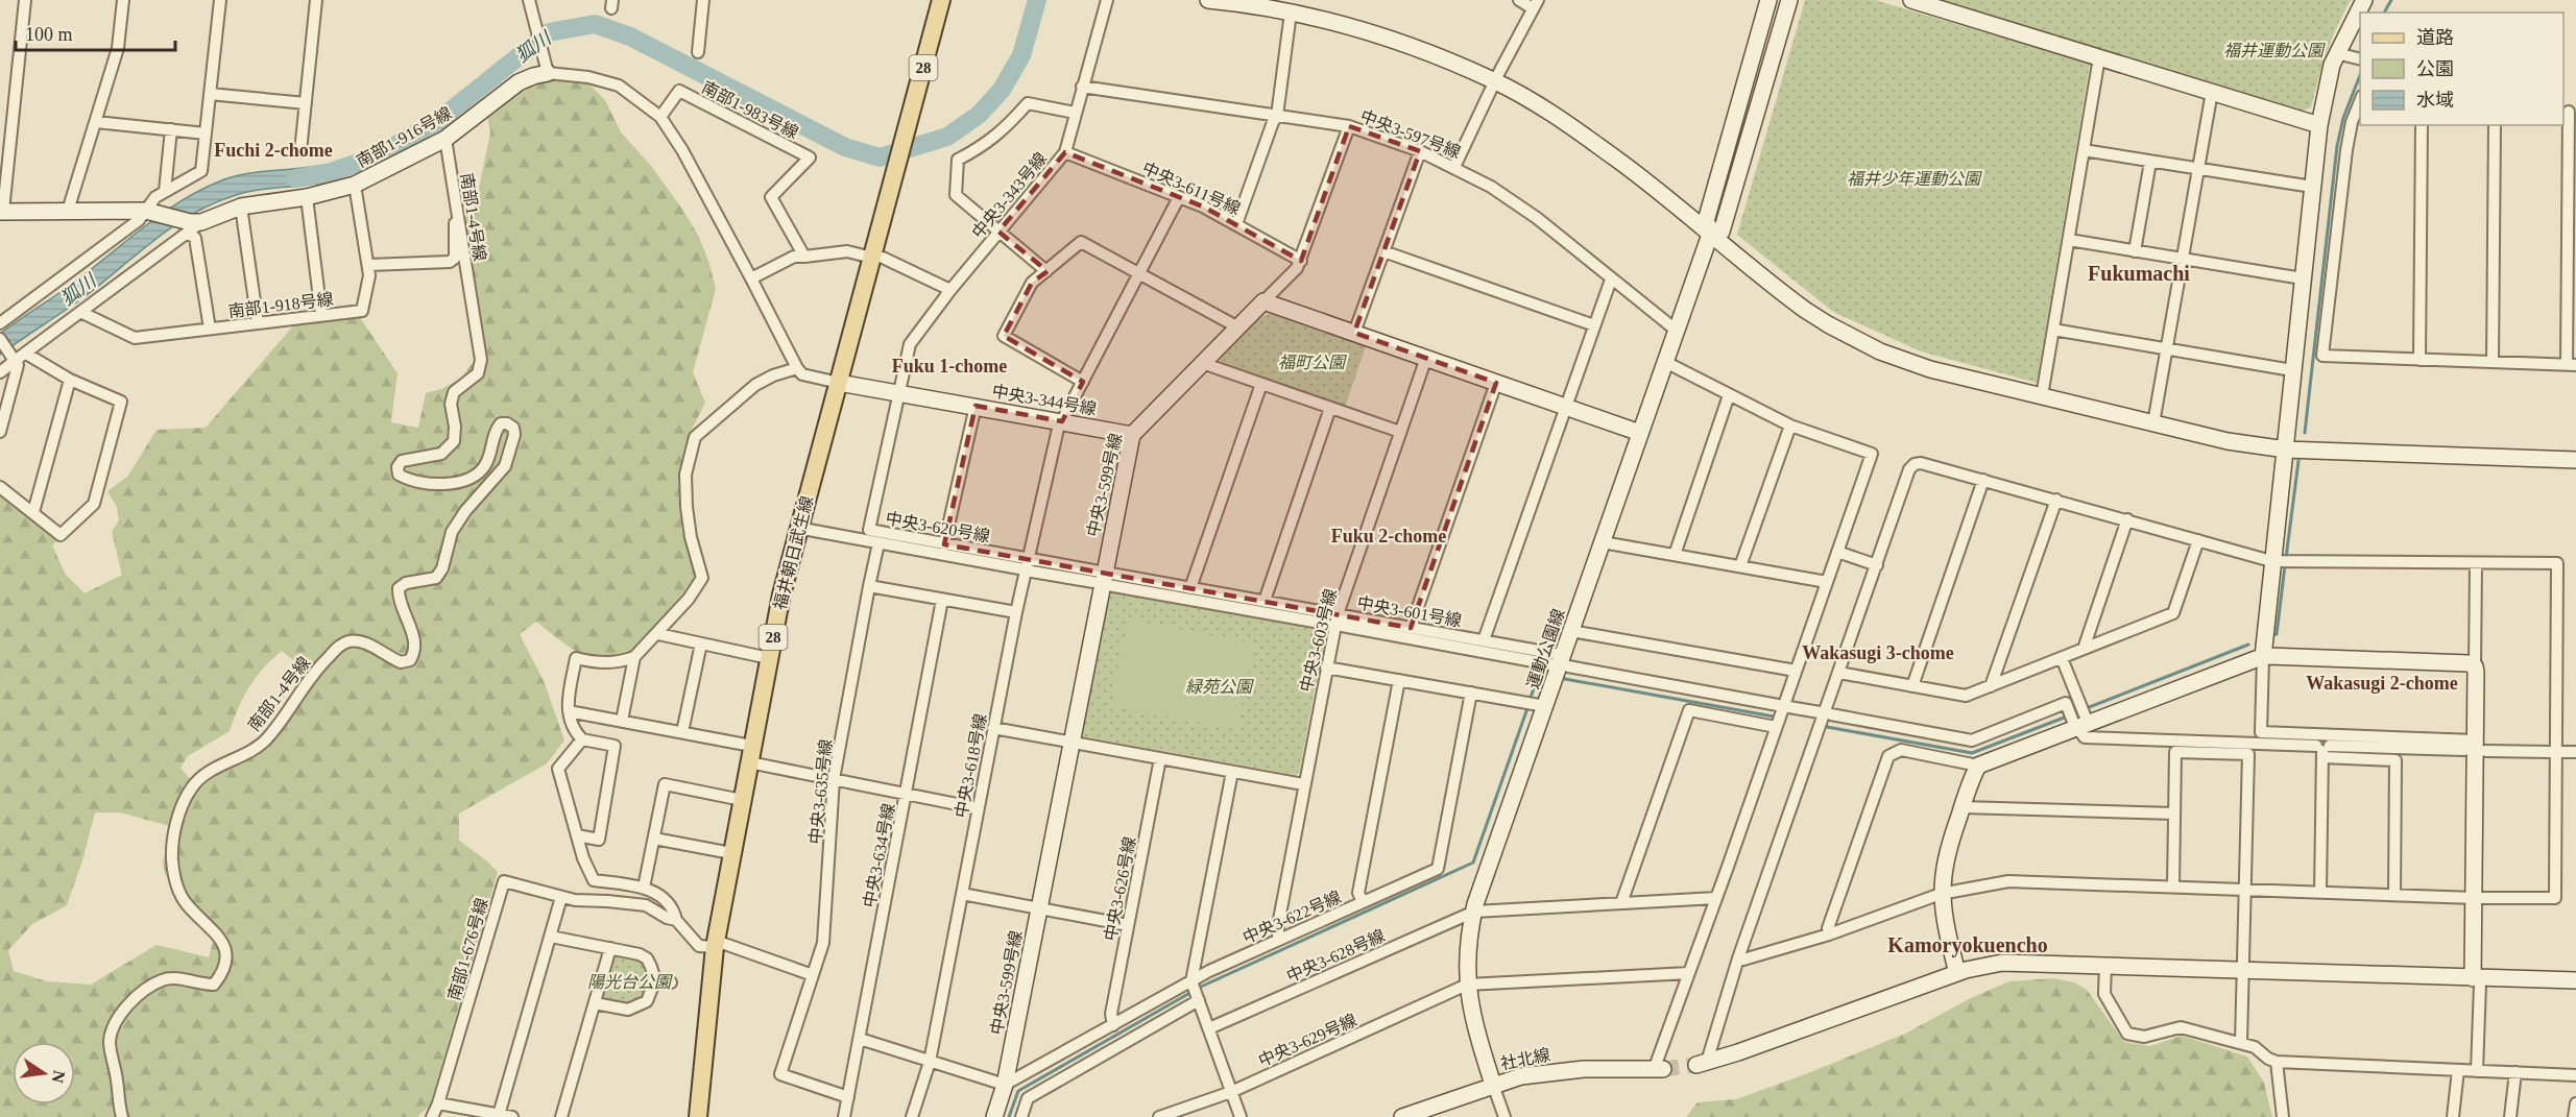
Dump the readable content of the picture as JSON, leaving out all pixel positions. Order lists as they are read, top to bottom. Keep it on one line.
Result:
{"streets":{"main road":["28","福井朝日武生線"],"street":["南部1-983号線","中央3-597号線","南部1-916号線","中央3-611号線","中央3-343号線","南部1-4号線","南部1-918号線","中央3-344号線","中央3-599号線","中央3-620号線","中央3-601号線","中央3-603号線","運動公園線","中央3-618号線","中央3-635号線","中央3-634号線","中央3-626号線","中央3-622号線","南部1-676号線","中央3-628号線","中央3-629号線","社北線"]},"crossings":[["南部1-983号線","南部1-916号線"],["中央3-597号線","中央3-343号線"],["中央3-597号線","運動公園線"],["南部1-916号線","南部1-4号線"],["南部1-916号線","南部1-918号線"],["中央3-611号線","中央3-343号線"],["中央3-611号線","中央3-618号線"],["中央3-343号線","中央3-344号線"],["中央3-343号線","中央3-620号線"],["中央3-344号線","中央3-599号線"],["中央3-344号線","中央3-620号線"],["中央3-344号線","福井朝日武生線"],["中央3-344号線","中央3-618号線"],["中央3-599号線","中央3-620号線"],["中央3-599号線","中央3-601号線"],["中央3-599号線","中央3-622号線"],["中央3-620号線","中央3-601号線"],["中央3-620号線","中央3-618号線"],["福井朝日武生線","南部1-676号線"],["中央3-601号線","中央3-603号線"],["中央3-601号線","運動公園線"],["中央3-603号線","中央3-622号線"],["運動公園線","中央3-628号線"],["運動公園線","中央3-629号線"],["運動公園線","社北線"],["中央3-635号線","中央3-634号線"],["中央3-635号線","南部1-676号線"],["中央3-626号線","中央3-622号線"]],"districts":["Fuchi 2-chome","Fukumachi","Fuku 1-chome","Fuku 2-chome","Wakasugi 3-chome","Wakasugi 2-chome","Kamoryokuencho"],"water":["狐川"],"parks":["福井運動公園","福井少年運動公園","福町公園","緑苑公園","陽光台公園"],"legend":["道路","公園","水域"],"scale_bar":"100 m","north":"right"}
